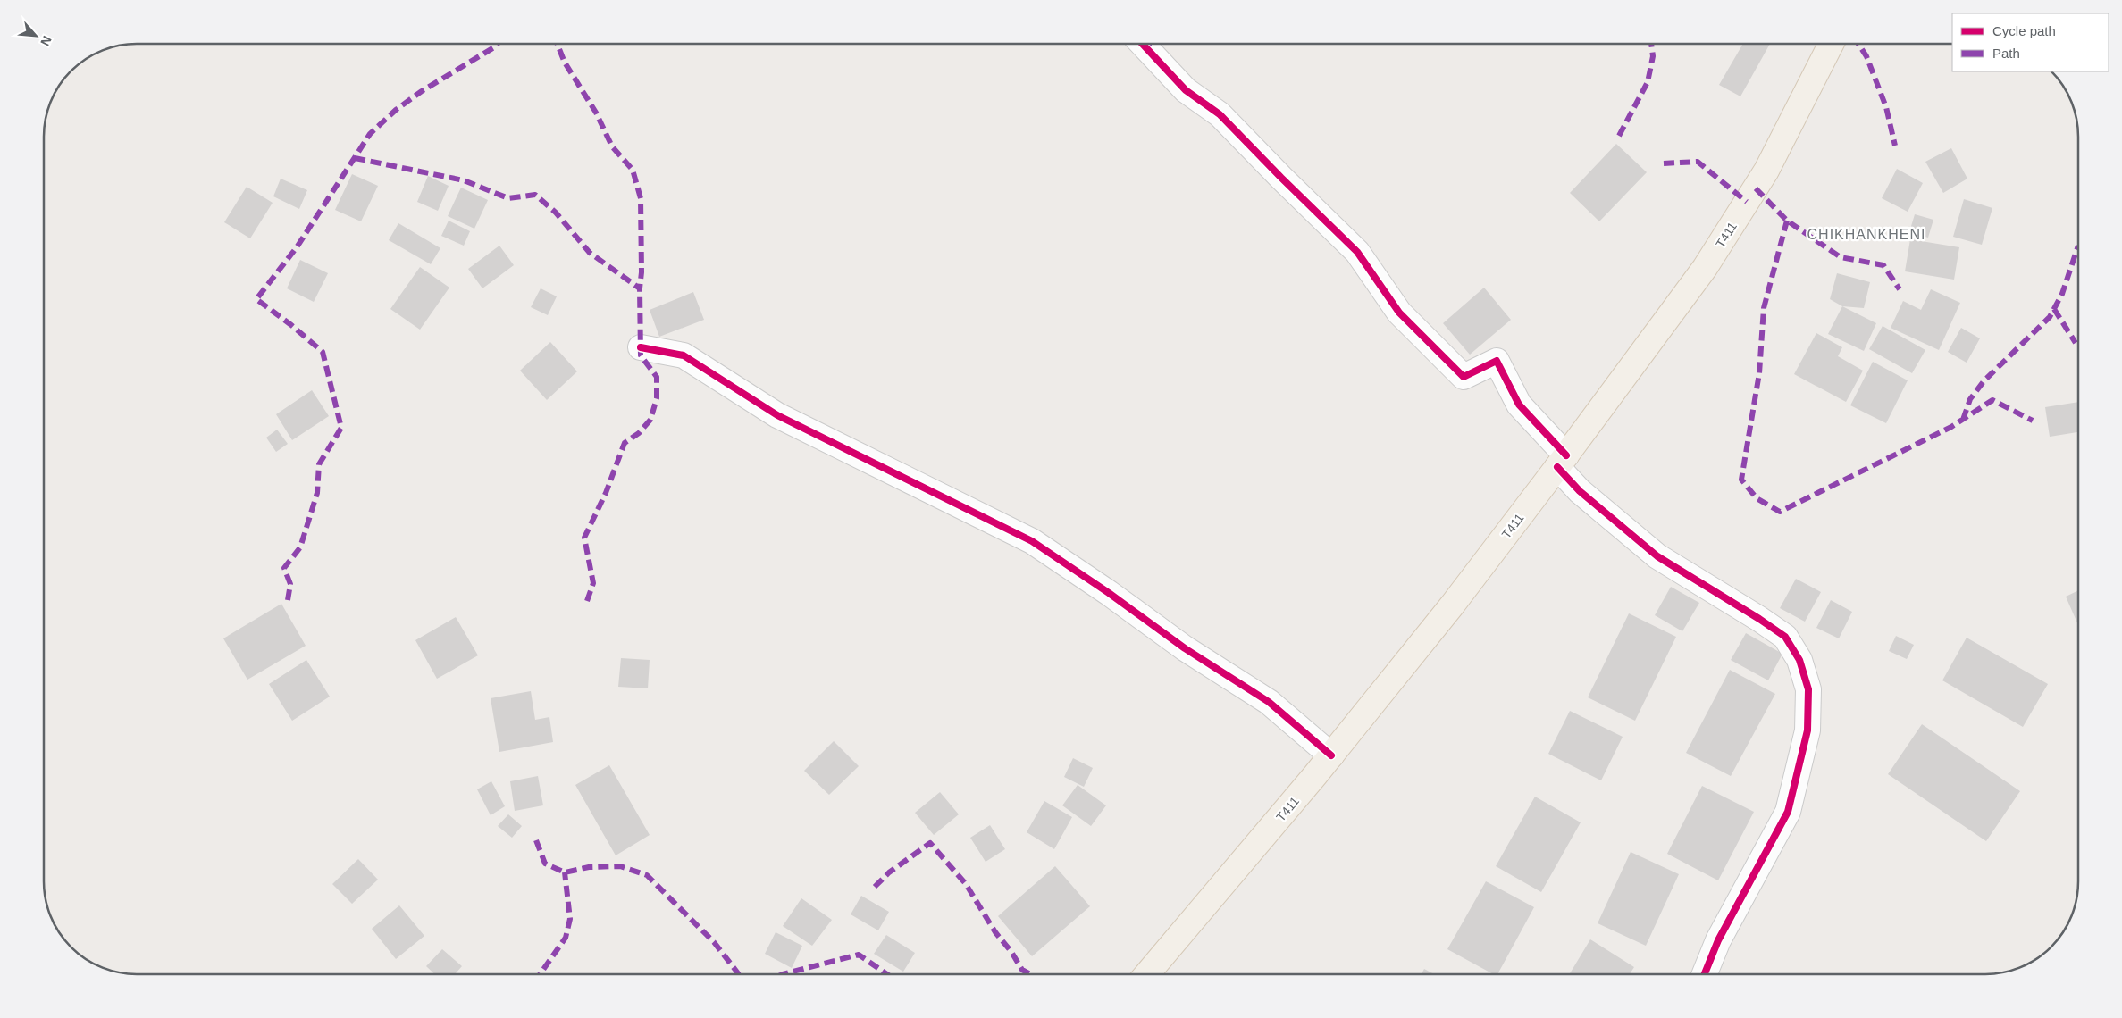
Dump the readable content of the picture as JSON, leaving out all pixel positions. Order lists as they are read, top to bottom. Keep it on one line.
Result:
{"streets":{"main road":["T411"]},"districts":["CHIKHANKHENI"],"legend":["Cycle path","Path"],"north":"bottom right"}
